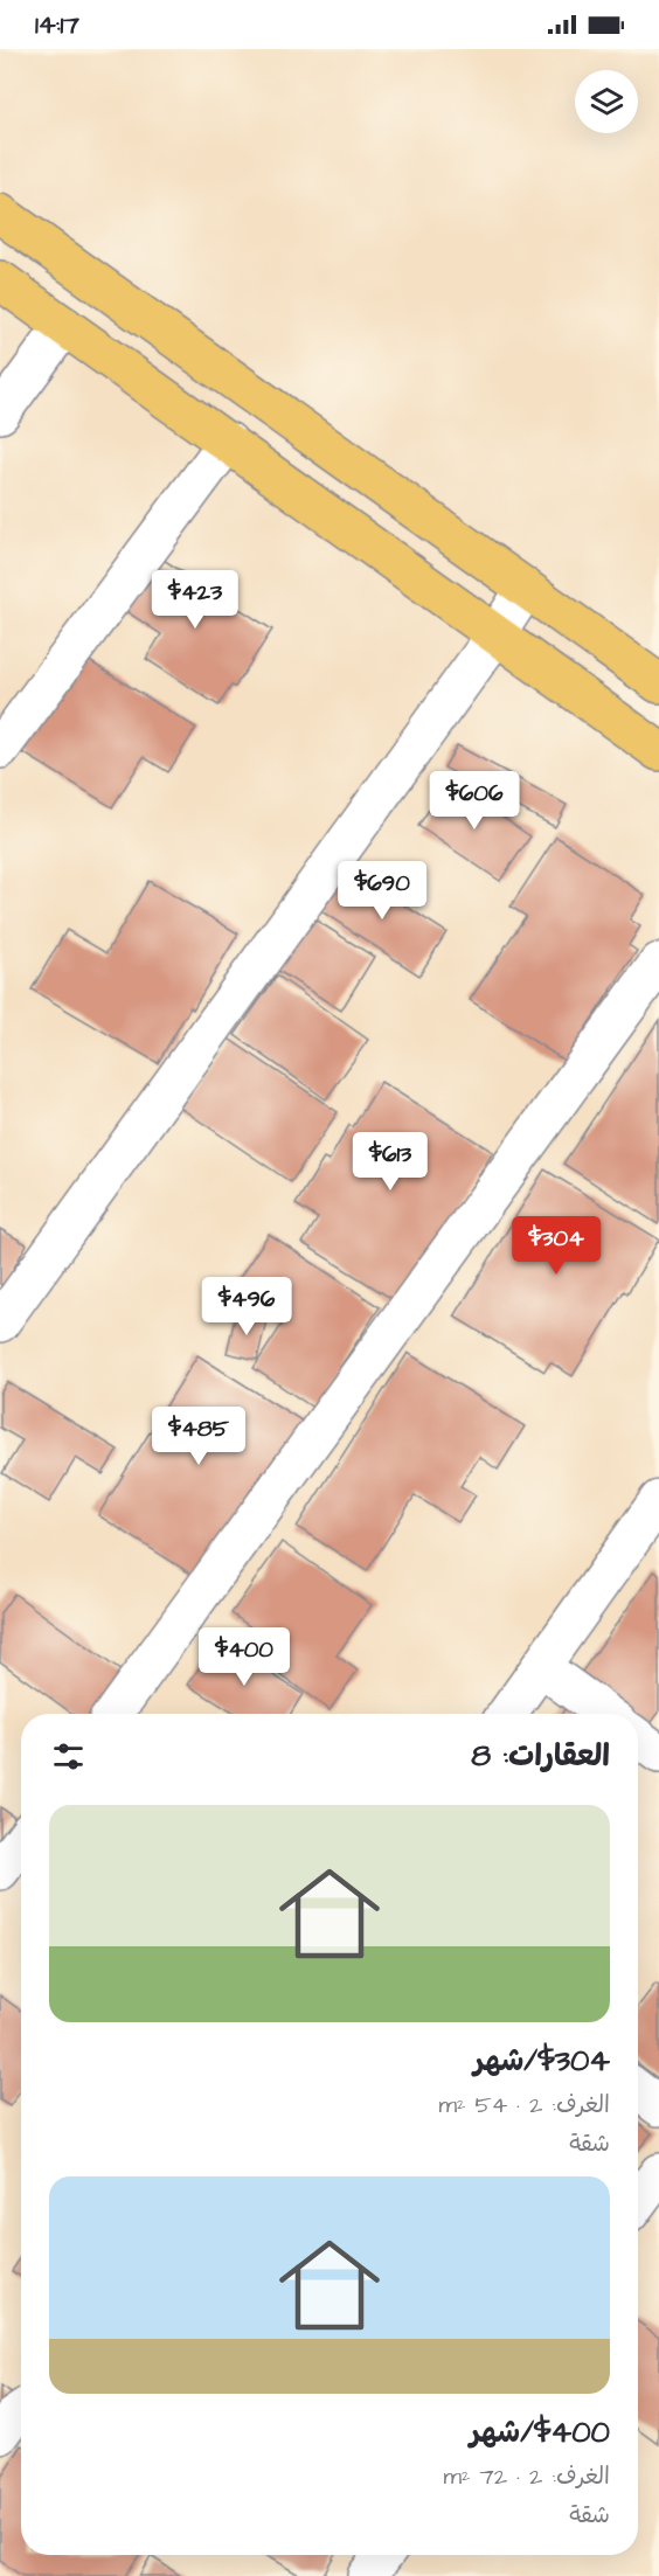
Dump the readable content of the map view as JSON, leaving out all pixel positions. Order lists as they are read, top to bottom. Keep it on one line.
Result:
{"page":{"status":"14:17","price":["$423","$606","$690","$613","$304","$496","$485","$400"],"heading":"العقارات: 8","list":[{"name":"$304/شهر","note":"الغرف: 2 · 54 m² · شقة"},{"name":"$400/شهر","note":"الغرف: 2 · 72 m² · شقة"}]}}
